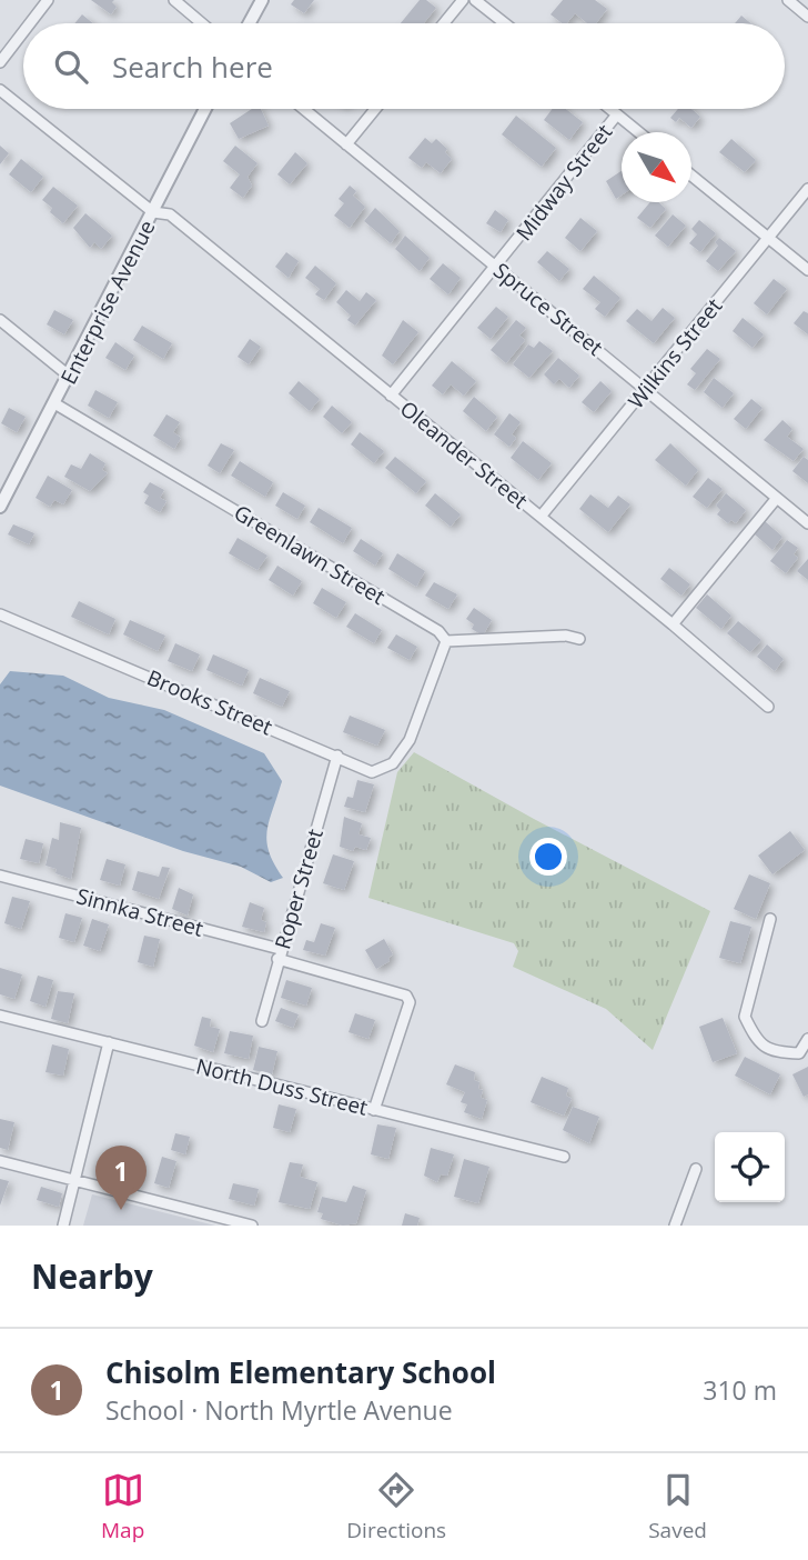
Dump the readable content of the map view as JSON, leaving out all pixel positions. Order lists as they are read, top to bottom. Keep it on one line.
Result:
{"streets":{"street":["Midway Street","Enterprise Avenue","Spruce Street","Wilkins Street","Oleander Street","Greenlawn Street","Brooks Street","Roper Street","Sinnka Street","North Duss Street"]},"crossings":[["Midway Street","Spruce Street"],["Midway Street","Oleander Street"],["Enterprise Avenue","Oleander Street"],["Enterprise Avenue","Greenlawn Street"],["Spruce Street","Wilkins Street"],["Wilkins Street","Oleander Street"],["Greenlawn Street","Brooks Street"],["Brooks Street","Roper Street"],["Roper Street","Sinnka Street"],["Sinnka Street","North Duss Street"]],"north":"bottom right","page":{"search":"Search here","pins":"1","heading":"Nearby","list":[{"mark":"1","name":"Chisolm Elementary School","note":"School · North Myrtle Avenue","value":"310 m"}],"nav":["Map","Directions","Saved"]}}
